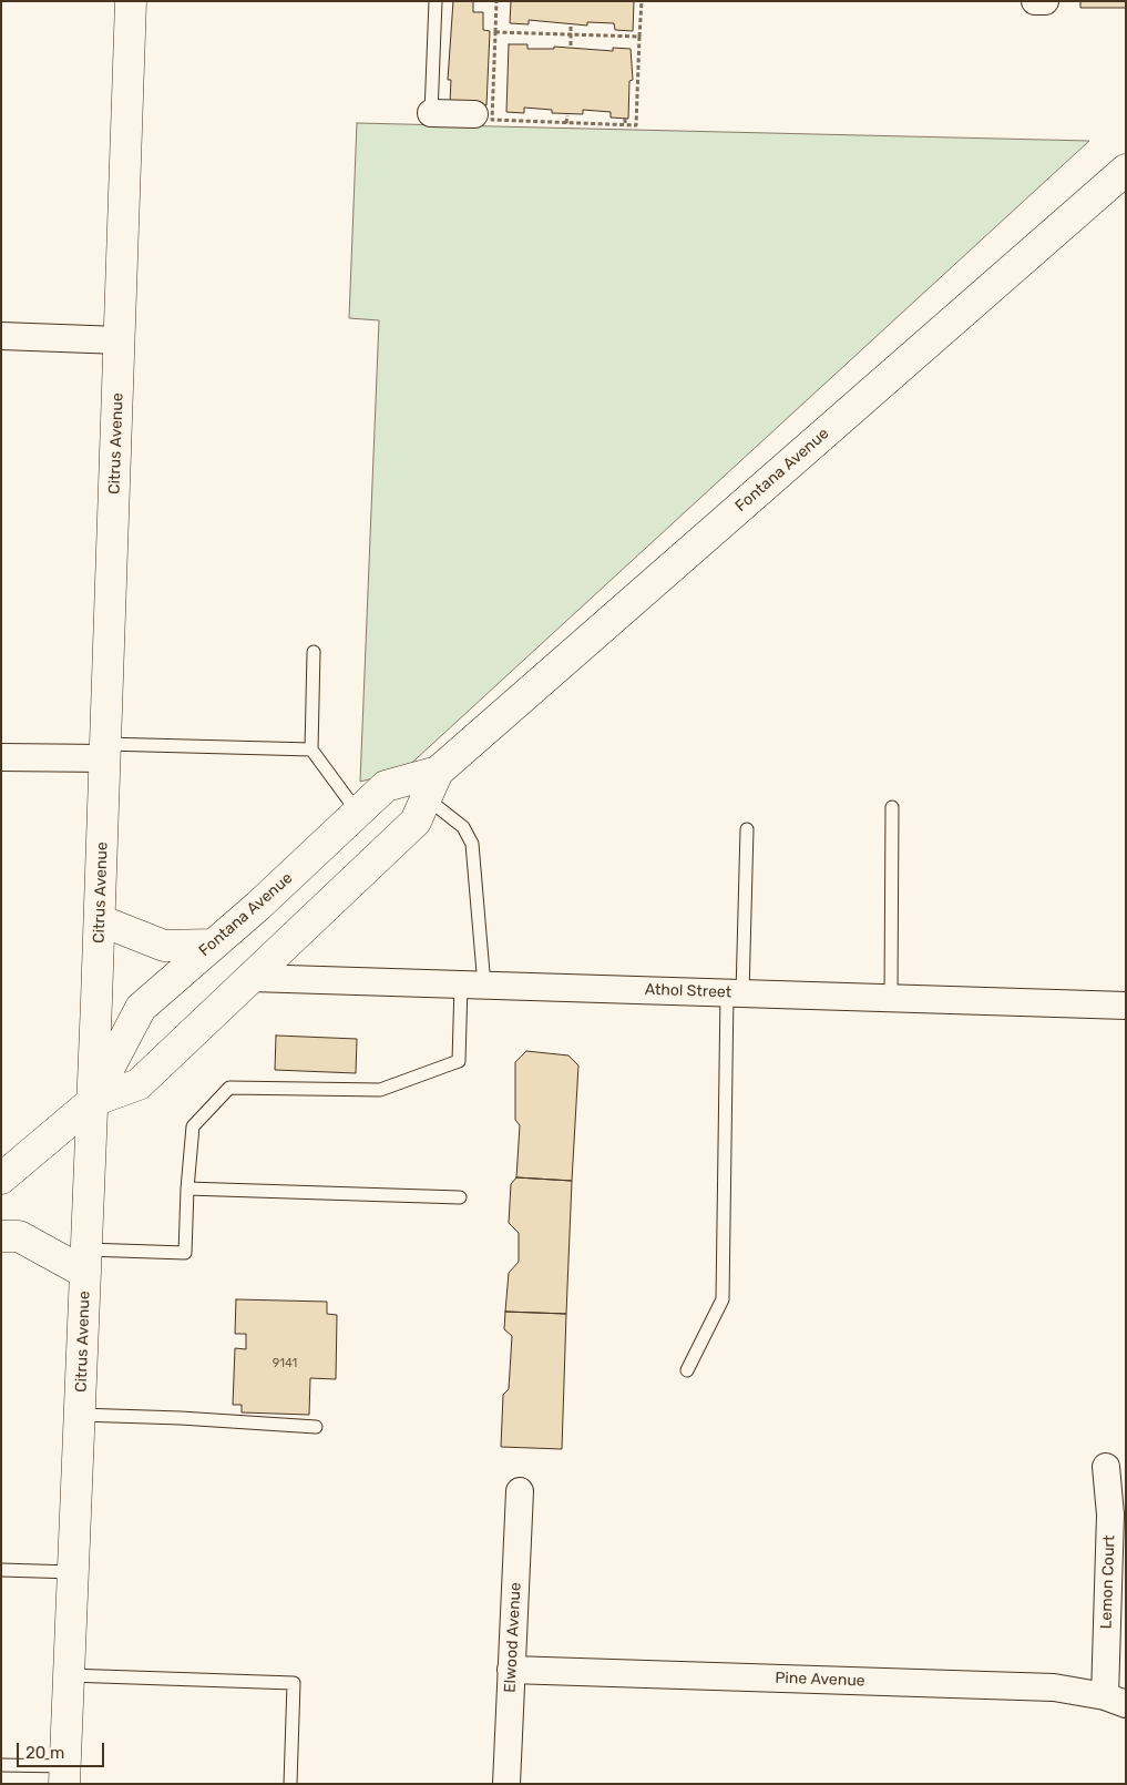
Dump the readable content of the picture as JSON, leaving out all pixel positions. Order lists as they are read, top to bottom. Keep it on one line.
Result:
{"streets":{"main road":["Citrus Avenue","Fontana Avenue"],"street":["Athol Street","Lemon Court","Elwood Avenue","Pine Avenue"]},"crossings":[["Citrus Avenue","Fontana Avenue"],["Fontana Avenue","Athol Street"],["Lemon Court","Pine Avenue"],["Elwood Avenue","Pine Avenue"]],"house_numbers":["9141"],"scale_bar":"20 m"}
